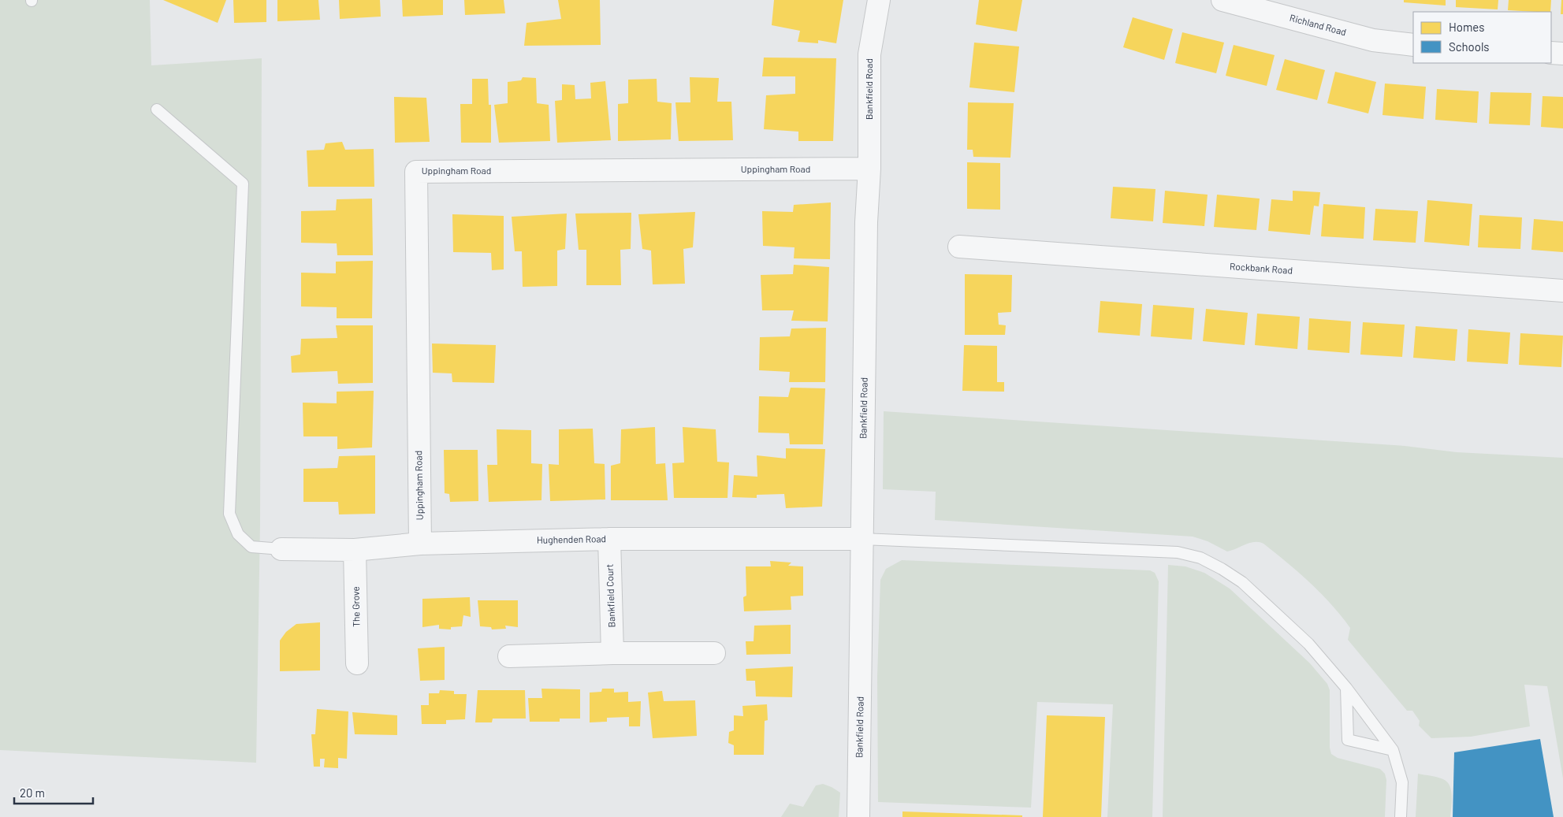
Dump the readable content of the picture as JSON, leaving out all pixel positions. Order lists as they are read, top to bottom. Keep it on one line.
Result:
{"streets":{"street":["Richland Road","Bankfield Road","Uppingham Road","Rockbank Road","Hughenden Road","Bankfield Court","The Grove"]},"crossings":[["Bankfield Road","Uppingham Road"],["Bankfield Road","Hughenden Road"],["Uppingham Road","Hughenden Road"],["Hughenden Road","Bankfield Court"],["Hughenden Road","The Grove"]],"legend":["Homes","Schools"],"scale_bar":"20 m"}
